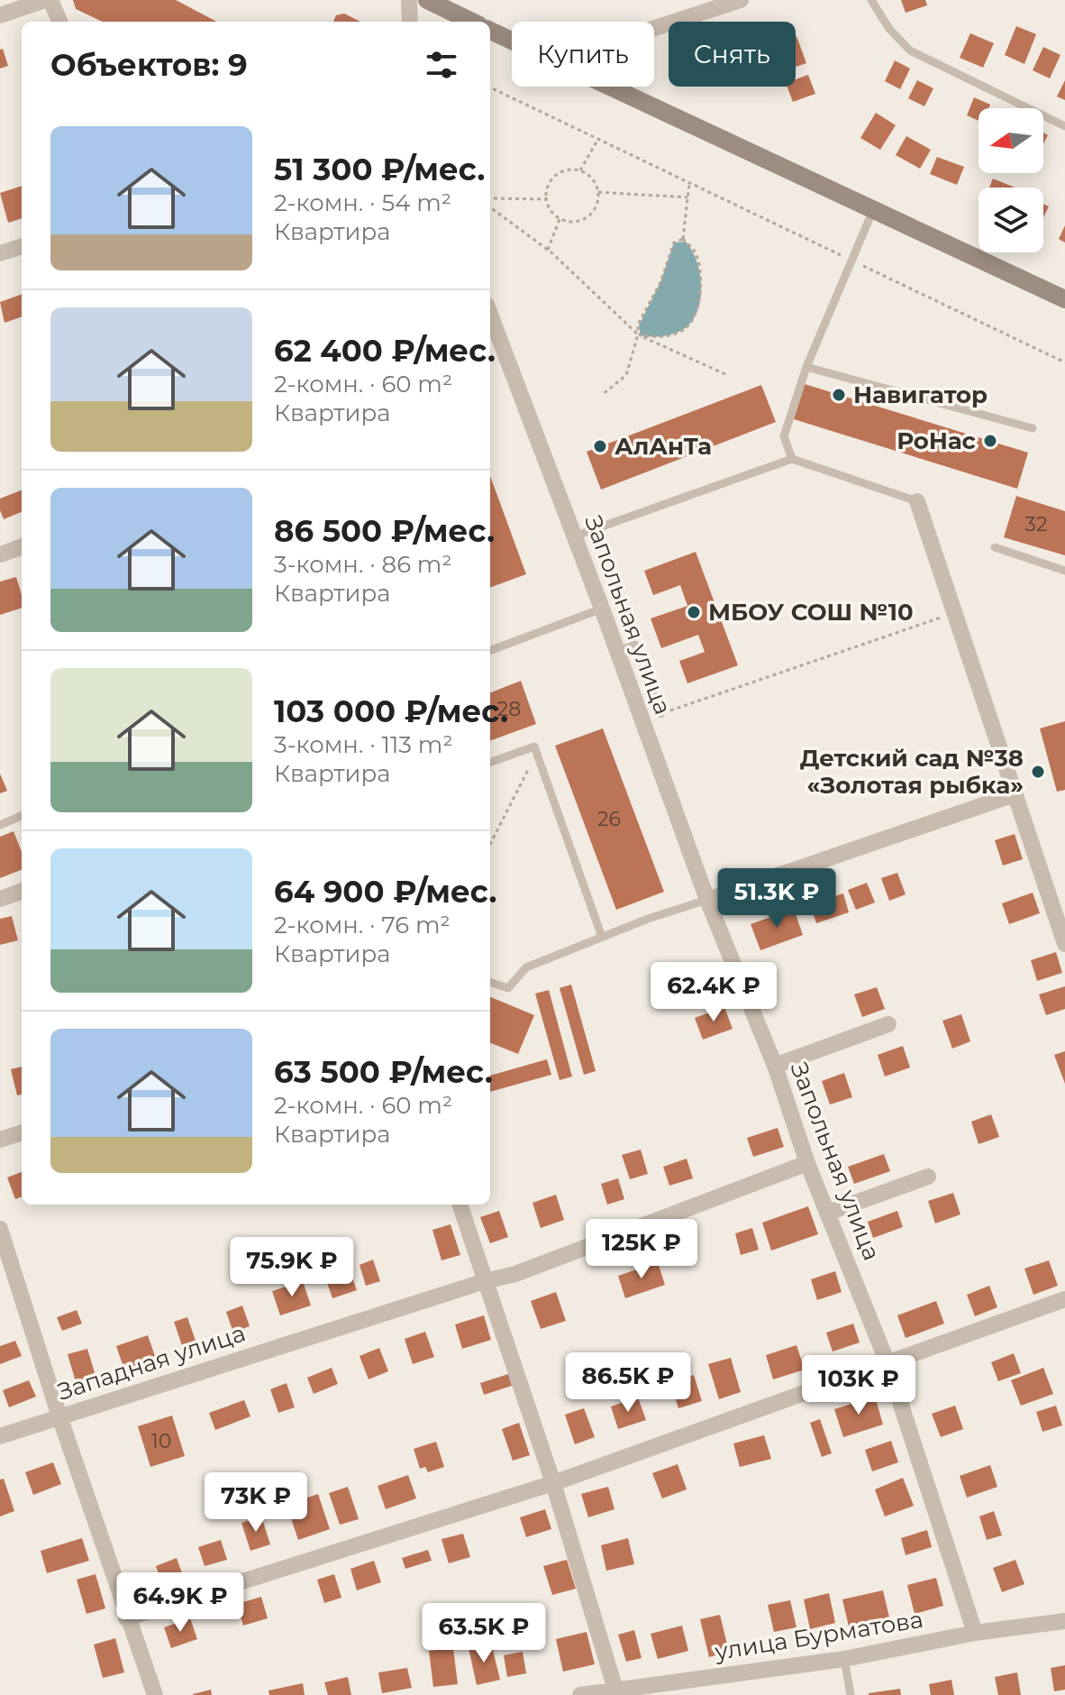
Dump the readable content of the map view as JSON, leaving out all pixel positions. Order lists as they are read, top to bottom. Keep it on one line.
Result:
{"streets":{"street":["Запольная улица","Западная улица","улица Бурматова"]},"crossings":[["Запольная улица","Западная улица"],["Запольная улица","улица Бурматова"]],"places":["Навигатор","РоНас","АлАнТа","МБОУ СОШ №10","Детский сад №38 «Золотая рыбка»"],"house_numbers":["32","28","26","10"],"north":"left","page":{"chip":["Купить","Снять"],"heading":"Объектов: 9","list":[{"name":"51 300 ₽/мес.","note":"2-комн. · 54 m² · Квартира"},{"name":"62 400 ₽/мес.","note":"2-комн. · 60 m² · Квартира"},{"name":"86 500 ₽/мес.","note":"3-комн. · 86 m² · Квартира"},{"name":"103 000 ₽/мес.","note":"3-комн. · 113 m² · Квартира"},{"name":"64 900 ₽/мес.","note":"2-комн. · 76 m² · Квартира"},{"name":"63 500 ₽/мес.","note":"2-комн. · 60 m² · Квартира"}],"price":["51.3K ₽","62.4K ₽","125K ₽","75.9K ₽","86.5K ₽","103K ₽","73K ₽","64.9K ₽","63.5K ₽"]}}
